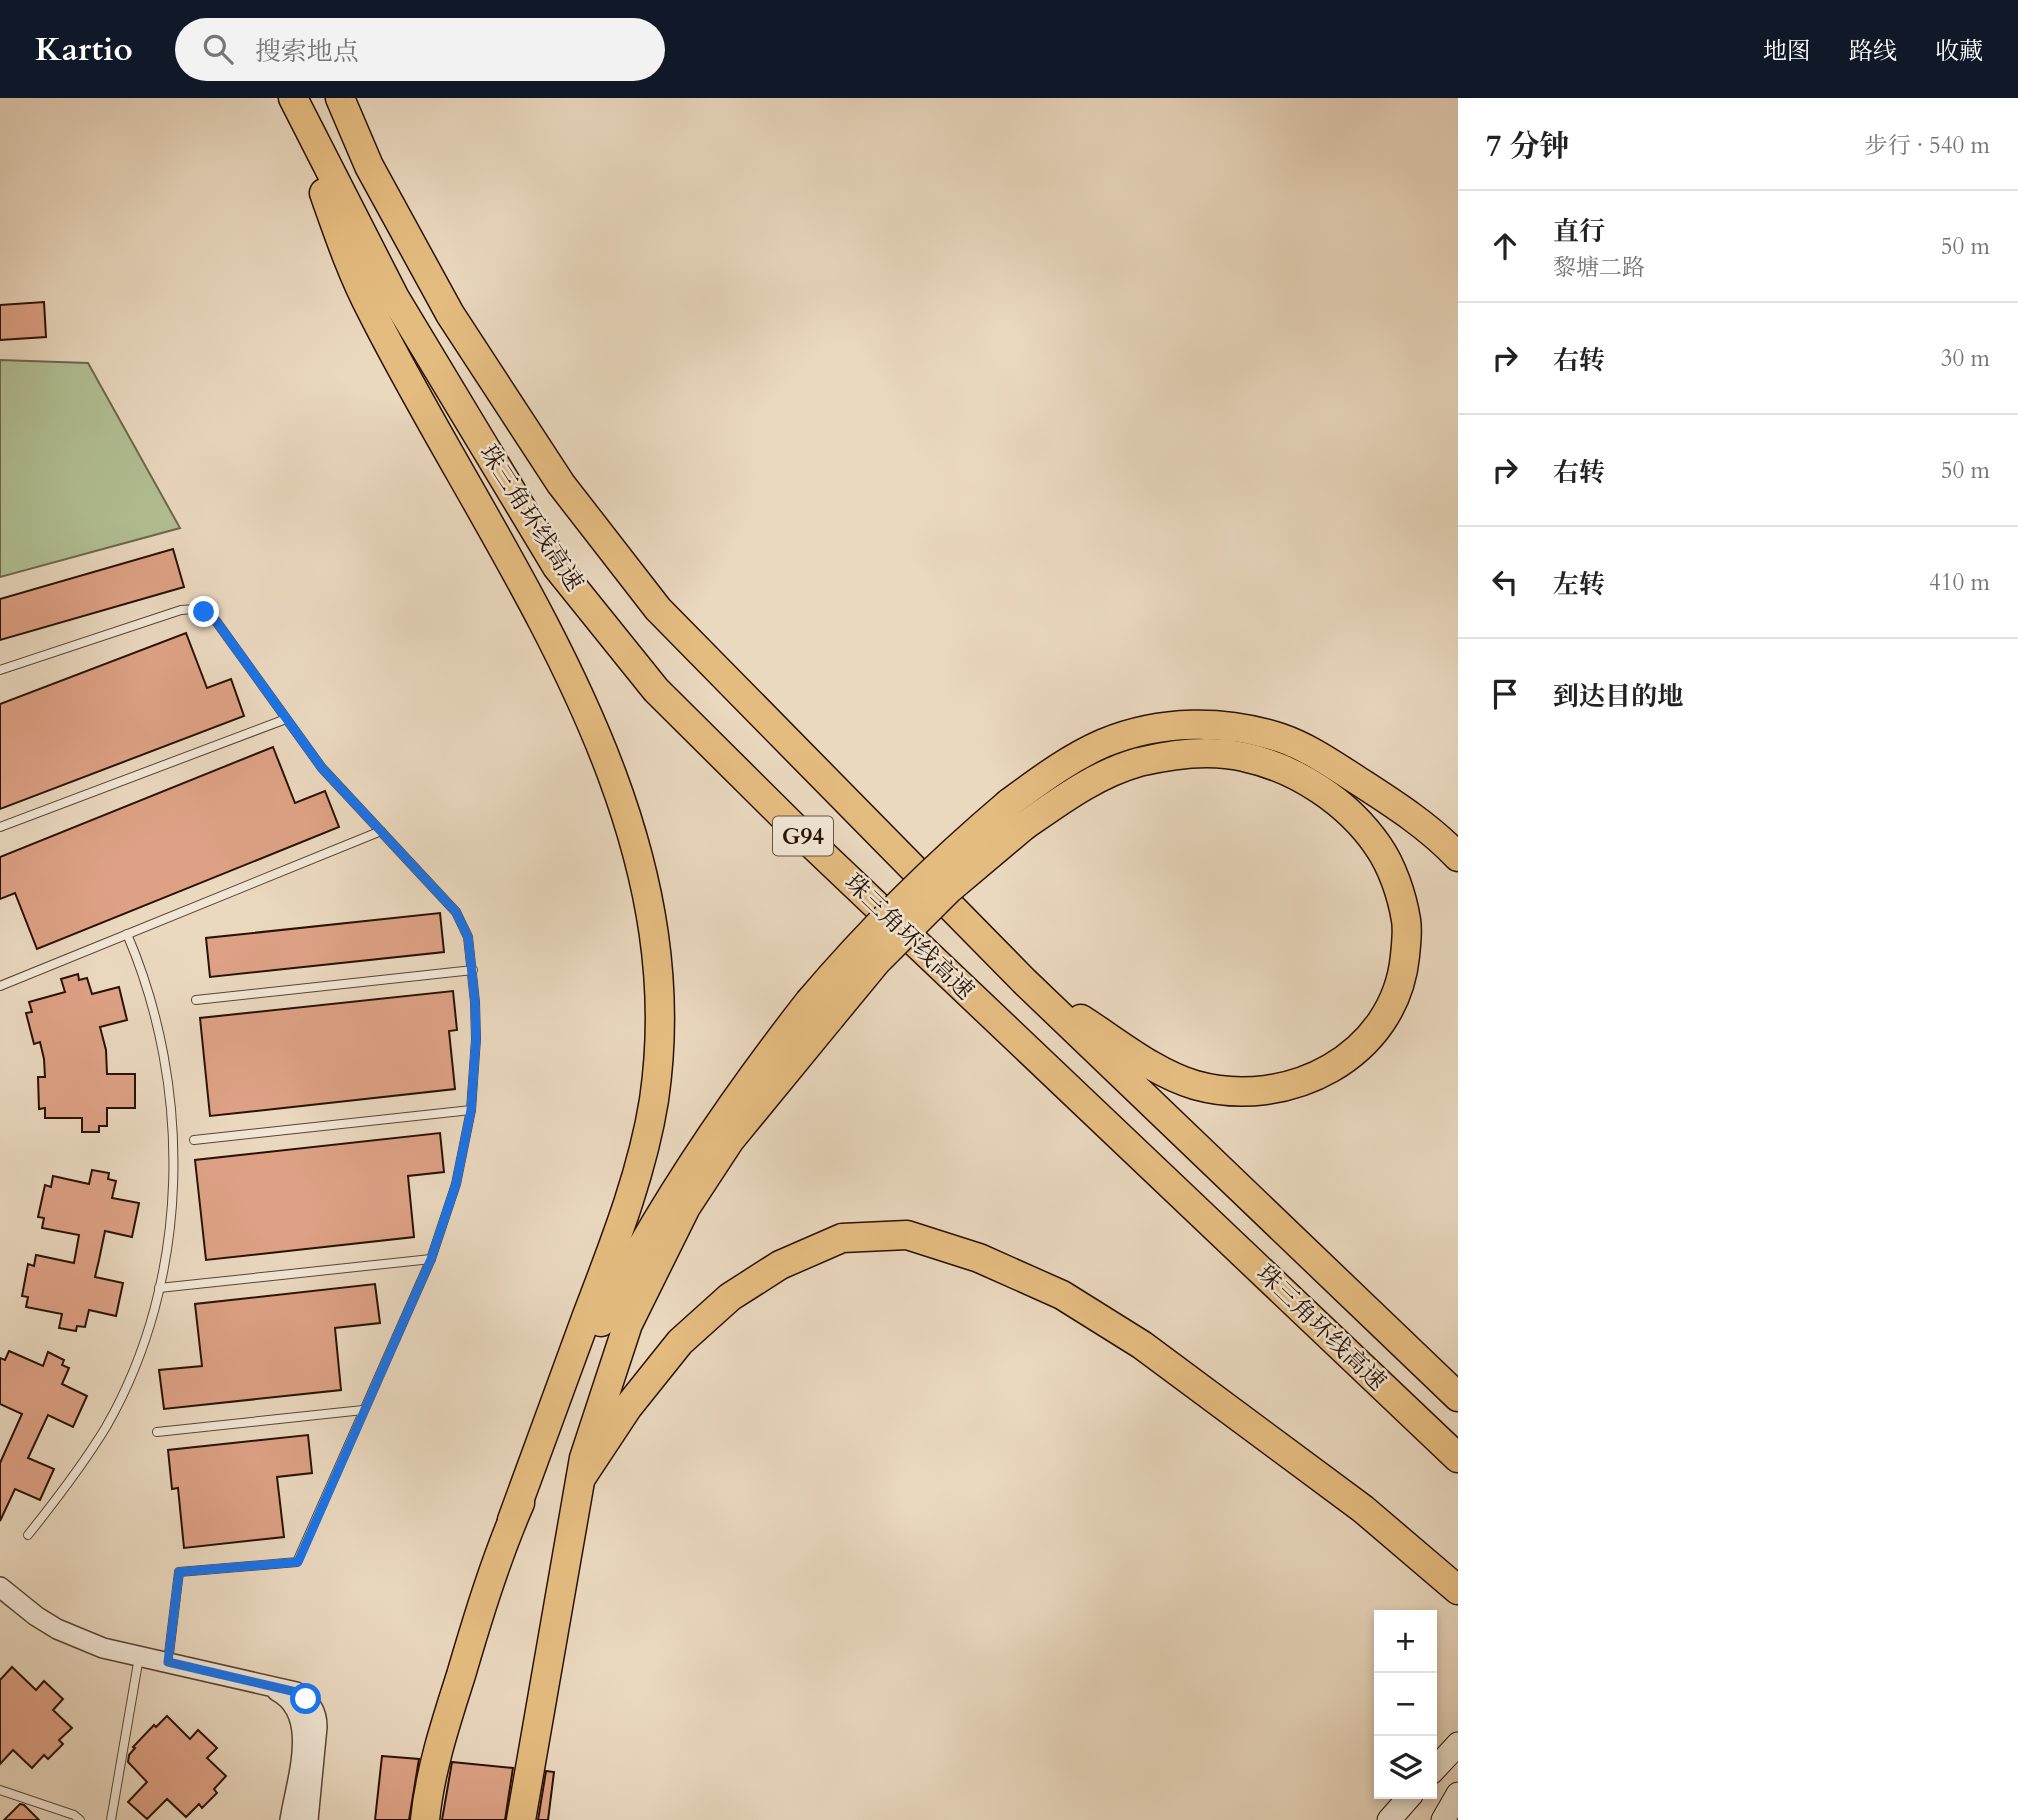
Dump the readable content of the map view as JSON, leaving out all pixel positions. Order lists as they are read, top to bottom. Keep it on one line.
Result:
{"streets":{"highway":["珠三角环线高速","G94"]},"page":{"header":"Kartio","search":"搜索地点","nav":["地图","路线","收藏"],"heading":["7 分钟","步行 · 540 m"],"list":[["直行","黎塘二路","50 m"],["右转","30 m"],["右转","50 m"],["左转","410 m"],"到达目的地"],"map_buttons":["+","−"]}}
